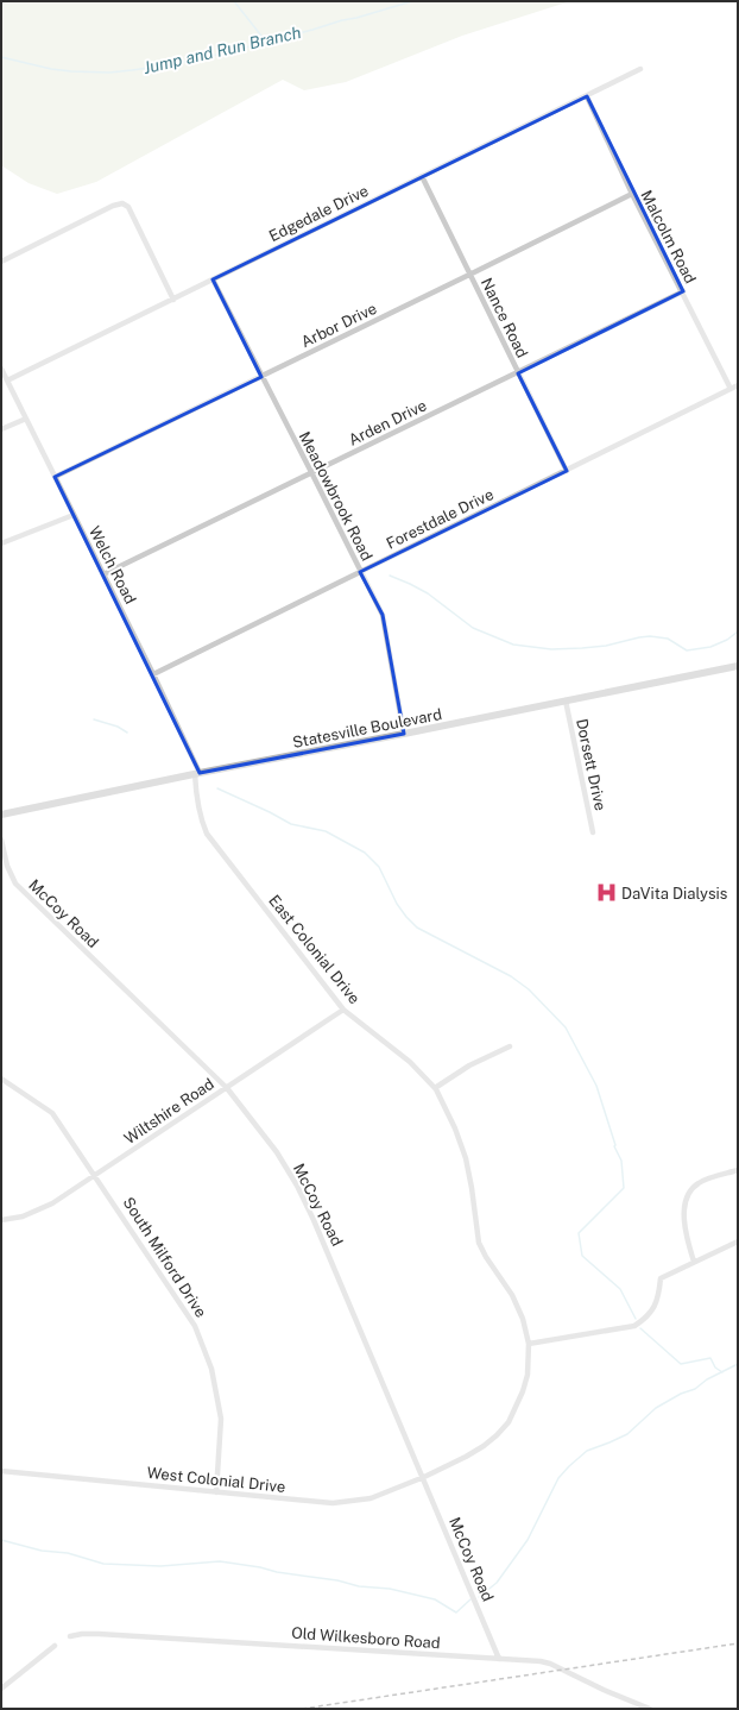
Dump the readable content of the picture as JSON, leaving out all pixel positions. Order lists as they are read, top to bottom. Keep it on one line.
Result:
{"streets":{"main road":["Statesville Boulevard"],"street":["Edgedale Drive","Malcolm Road","Nance Road","Arbor Drive","Arden Drive","Meadowbrook Road","Forestdale Drive","Welch Road","Dorsett Drive","McCoy Road","East Colonial Drive","Wiltshire Road","South Milford Drive","West Colonial Drive","Old Wilkesboro Road"]},"crossings":[["Edgedale Drive","Malcolm Road"],["Edgedale Drive","Nance Road"],["Edgedale Drive","Meadowbrook Road"],["Edgedale Drive","Welch Road"],["Malcolm Road","Arbor Drive"],["Malcolm Road","Arden Drive"],["Malcolm Road","Forestdale Drive"],["Nance Road","Arbor Drive"],["Nance Road","Arden Drive"],["Nance Road","Forestdale Drive"],["Arbor Drive","Meadowbrook Road"],["Arbor Drive","Welch Road"],["Arden Drive","Meadowbrook Road"],["Arden Drive","Welch Road"],["Meadowbrook Road","Forestdale Drive"],["Meadowbrook Road","Statesville Boulevard"],["Forestdale Drive","Welch Road"],["Welch Road","Statesville Boulevard"],["Welch Road","East Colonial Drive"],["Statesville Boulevard","Dorsett Drive"],["Statesville Boulevard","East Colonial Drive"],["McCoy Road","East Colonial Drive"],["McCoy Road","Wiltshire Road"],["McCoy Road","West Colonial Drive"],["McCoy Road","Old Wilkesboro Road"],["East Colonial Drive","Wiltshire Road"],["East Colonial Drive","West Colonial Drive"],["Wiltshire Road","South Milford Drive"],["South Milford Drive","West Colonial Drive"]],"water":["Jump and Run Branch"],"places":{"hospital":["DaVita Dialysis"]}}
